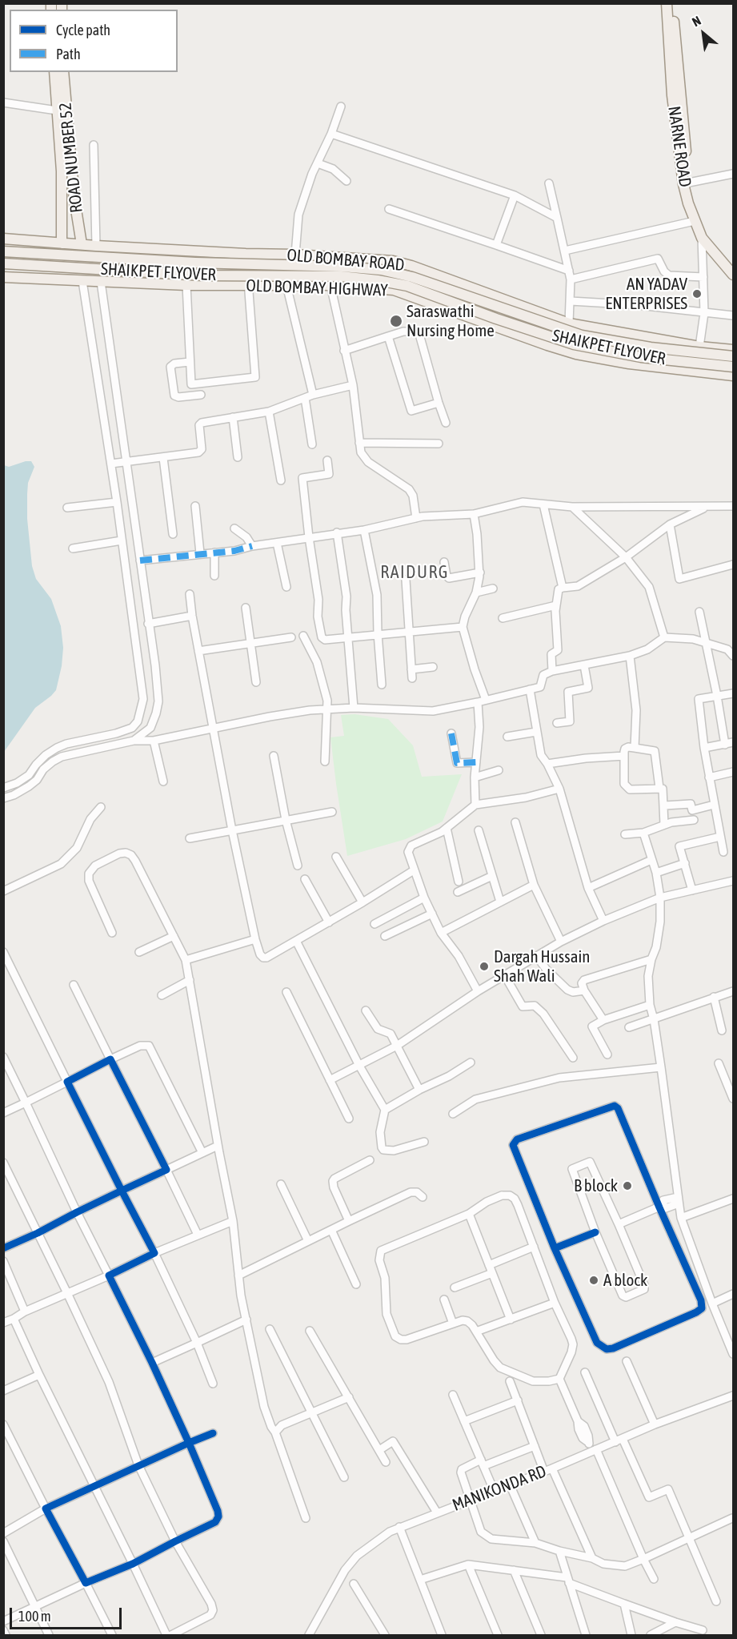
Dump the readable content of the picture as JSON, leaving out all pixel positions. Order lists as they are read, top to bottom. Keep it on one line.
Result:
{"streets":{"main road":["NARNE ROAD","ROAD NUMBER 52","OLD BOMBAY ROAD","SHAIKPET FLYOVER","OLD BOMBAY HIGHWAY"],"street":["MANIKONDA RD"]},"crossings":[["ROAD NUMBER 52","OLD BOMBAY ROAD"]],"districts":["RAIDURG"],"places":["AN YADAV ENTERPRISES","Saraswathi Nursing Home","Dargah Hussain Shah Wali","B block","A block"],"legend":["Cycle path","Path"],"scale_bar":"100 m","north":"top left"}
